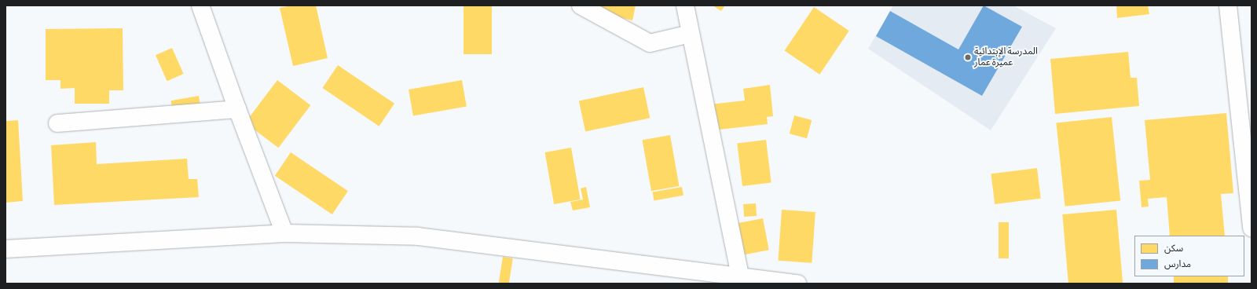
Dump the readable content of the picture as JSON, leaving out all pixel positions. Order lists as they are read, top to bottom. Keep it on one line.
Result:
{"places":["المدرسة الإبتدائية عميرة عمار"],"legend":["سكن","مدارس"]}
